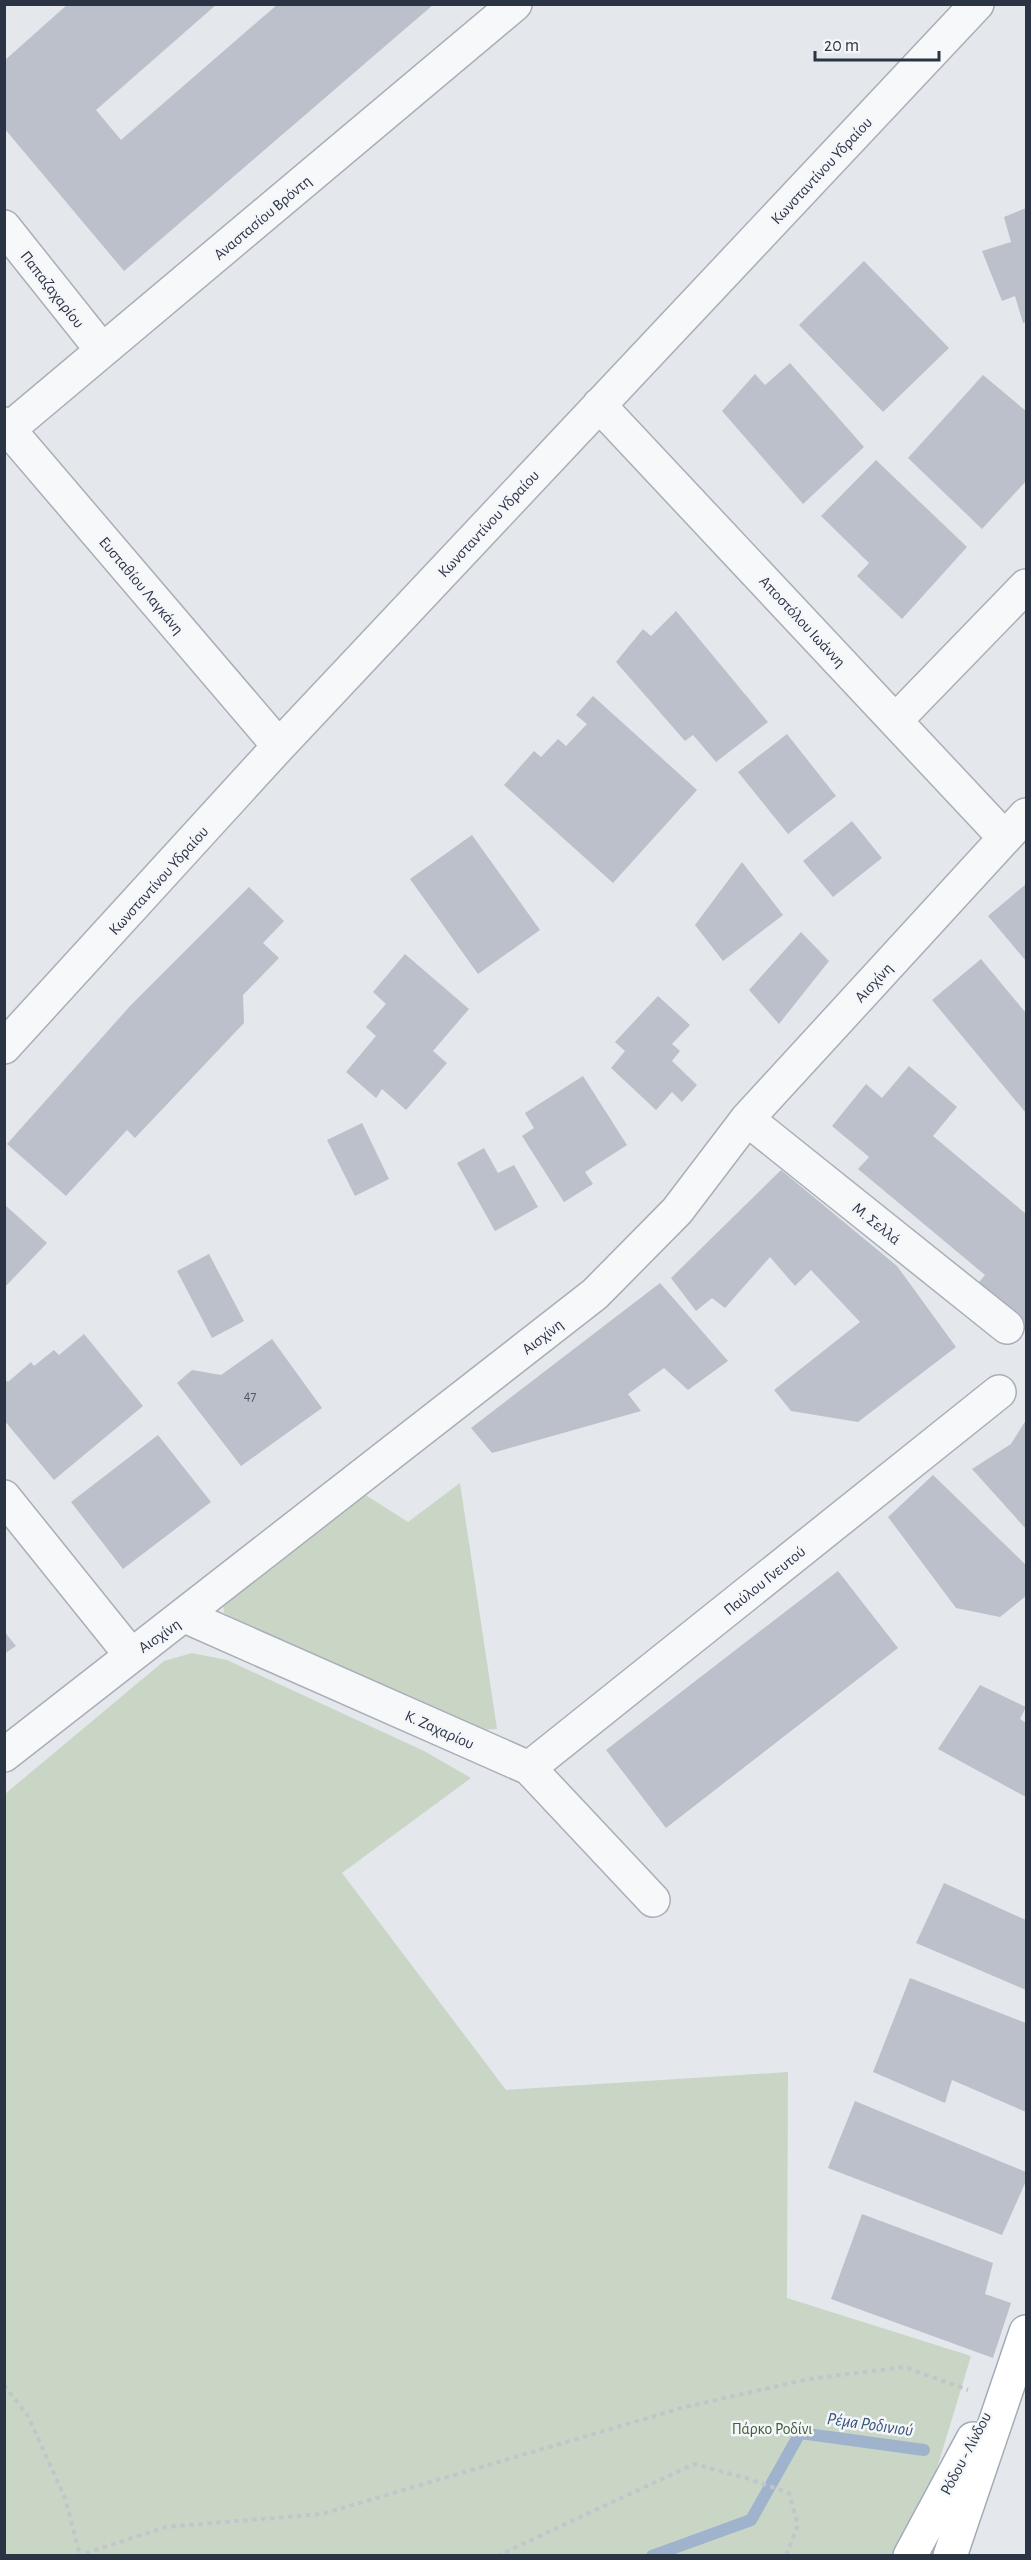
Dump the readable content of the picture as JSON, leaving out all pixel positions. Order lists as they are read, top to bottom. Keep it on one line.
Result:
{"streets":{"main road":["Ρόδου - Λίνδου"],"street":["Κωνσταντίνου Υδραίου","Αναστασίου Βρόντη","Παπαζαχαρίου","Ευσταθίου Λαγκάνη","Αποστόλου Ιωάννη","Αισχίνη","Μ. Σελλά","Παύλου Γνευτού","Κ. Ζαχαρίου"]},"crossings":[["Κωνσταντίνου Υδραίου","Ευσταθίου Λαγκάνη"],["Κωνσταντίνου Υδραίου","Αποστόλου Ιωάννη"],["Αναστασίου Βρόντη","Παπαζαχαρίου"],["Αναστασίου Βρόντη","Ευσταθίου Λαγκάνη"],["Αποστόλου Ιωάννη","Αισχίνη"],["Αισχίνη","Μ. Σελλά"],["Αισχίνη","Κ. Ζαχαρίου"],["Παύλου Γνευτού","Κ. Ζαχαρίου"]],"water":["Ρέμα Ροδινιού"],"parks":["Πάρκο Ροδίνι"],"house_numbers":["47"],"scale_bar":"20 m"}
